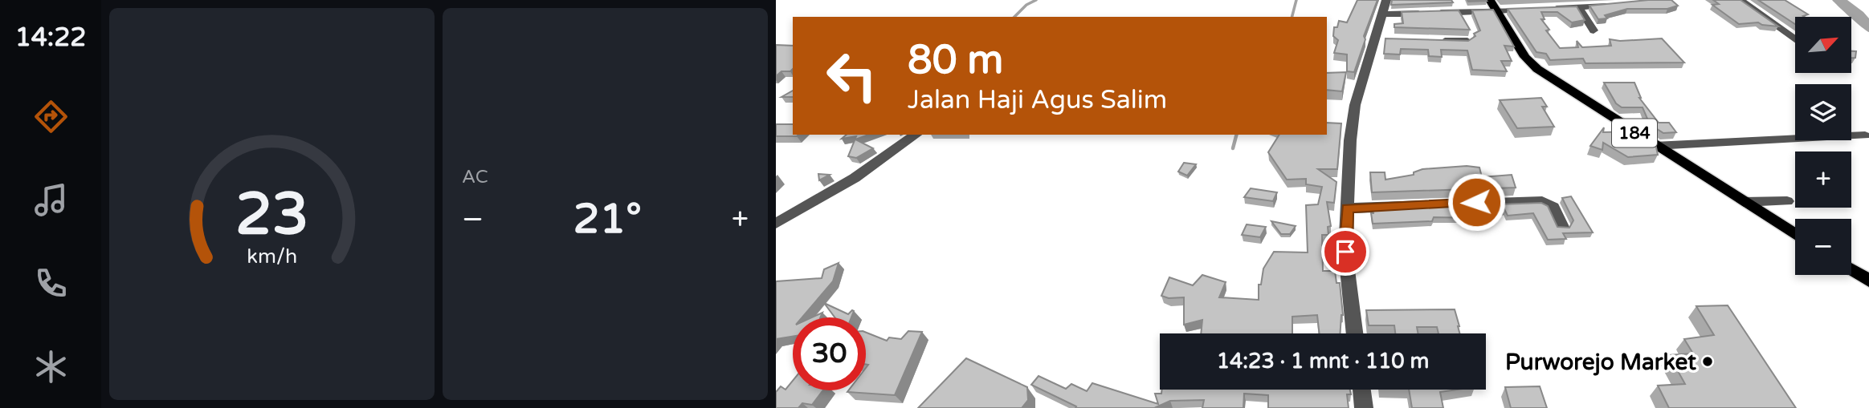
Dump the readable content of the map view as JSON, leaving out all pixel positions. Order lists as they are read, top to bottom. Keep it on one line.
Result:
{"streets":{"main road":["184"]},"places":["Purworejo Market"],"north":"top right","page":{"tabs":"14:22","tile":"AC","map_buttons":["+","−"],"turn":["80 m","Jalan Haji Agus Salim"],"heat":["−","21°","+"],"limit":"30","trip":"14:23 · 1 mnt · 110 m","gauge":["23","km/h"]}}
